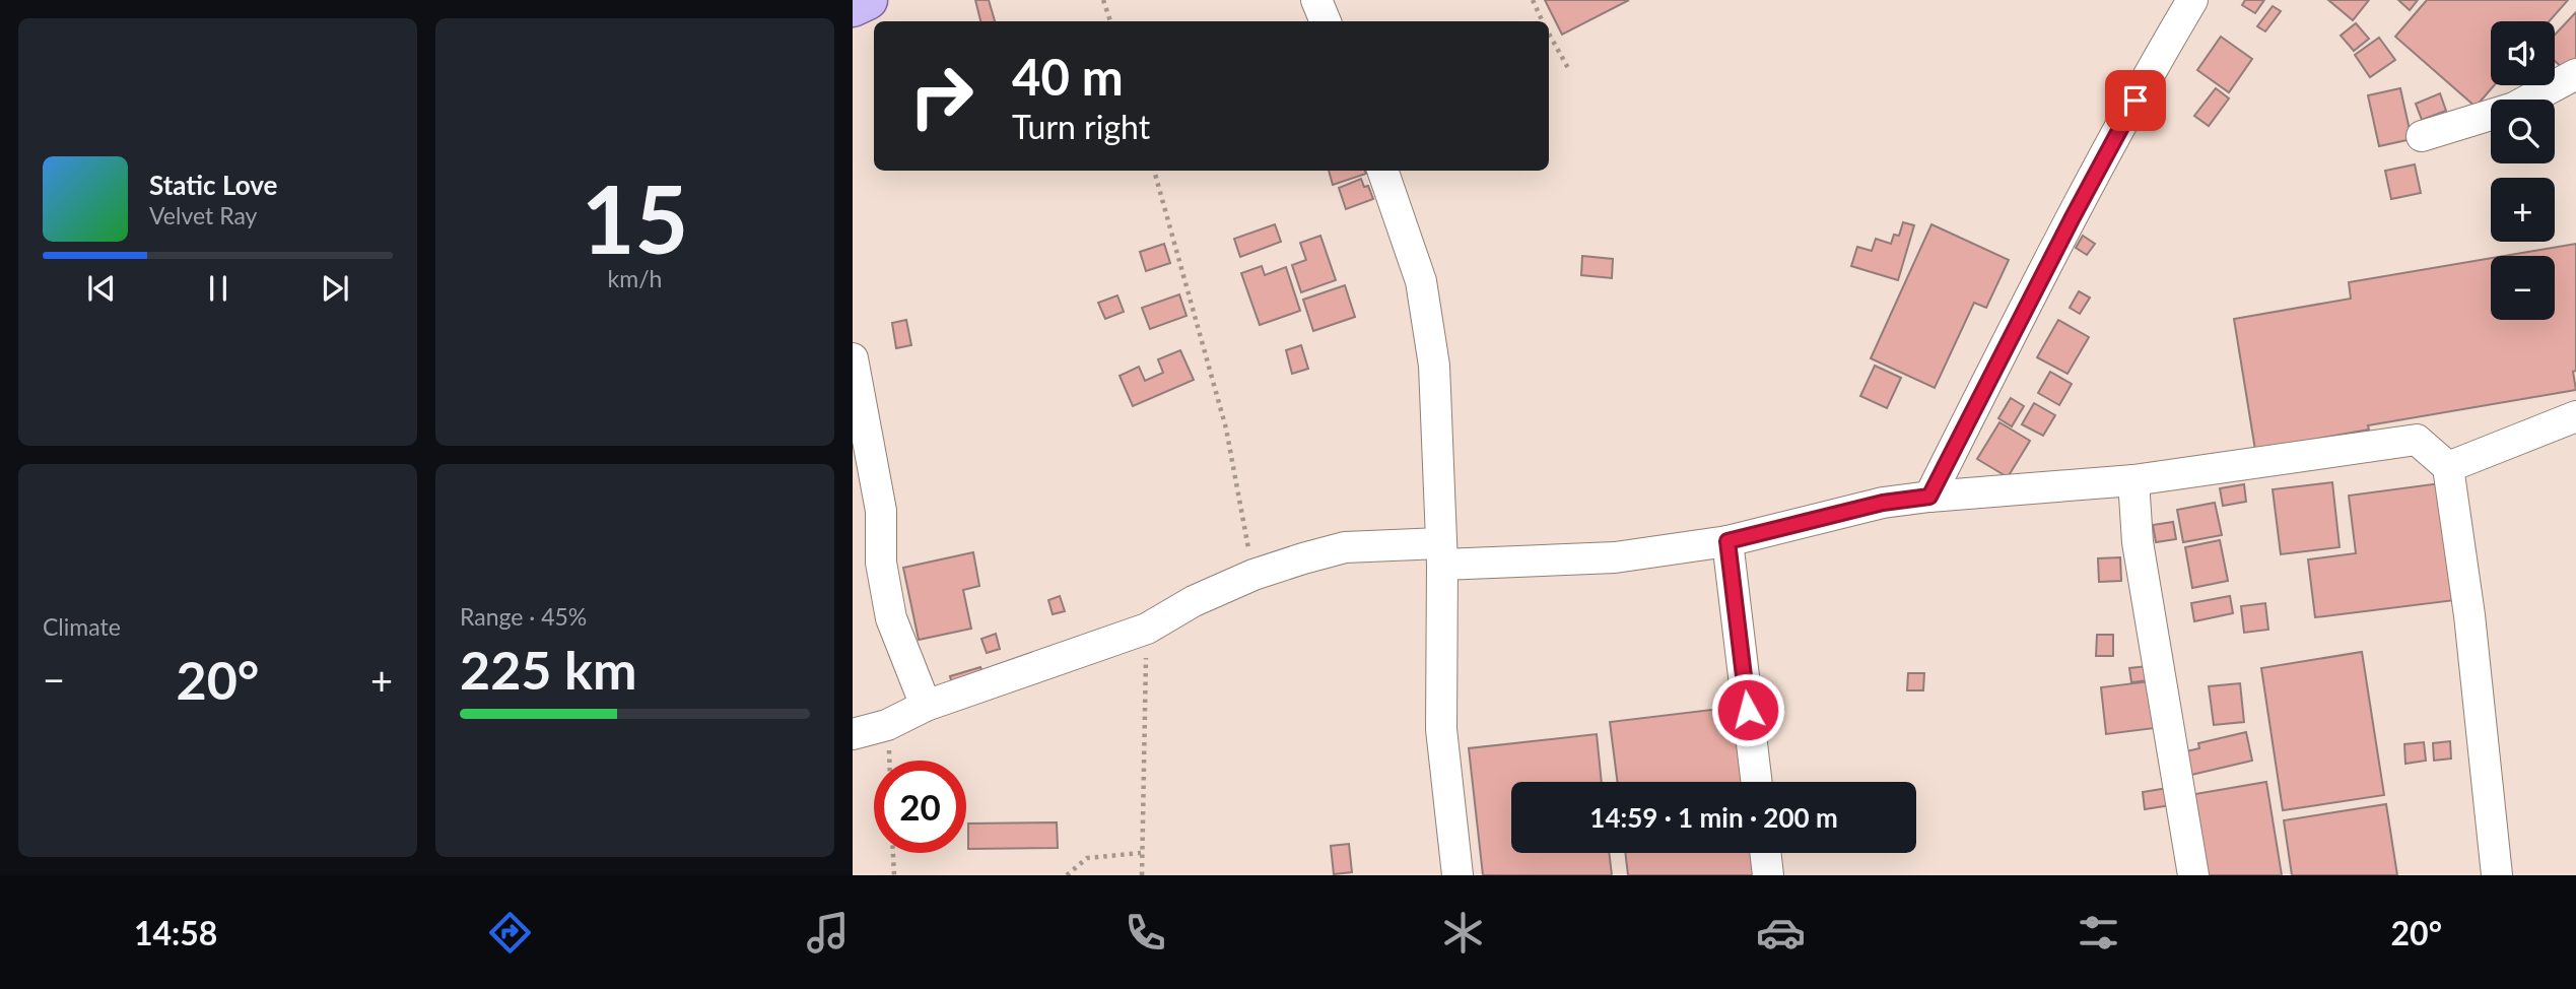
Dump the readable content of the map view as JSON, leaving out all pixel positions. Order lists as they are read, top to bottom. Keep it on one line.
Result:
{"page":{"tile":[["15","km/h"],"Climate",["Range · 45%","225 km"]],"map_buttons":["+","−"],"turn":["40 m","Turn right"],"song":["Static Love","Velvet Ray"],"heat":["−","20°","+"],"limit":"20","trip":"14:59 · 1 min · 200 m","tabs":["14:58","20°"]}}
